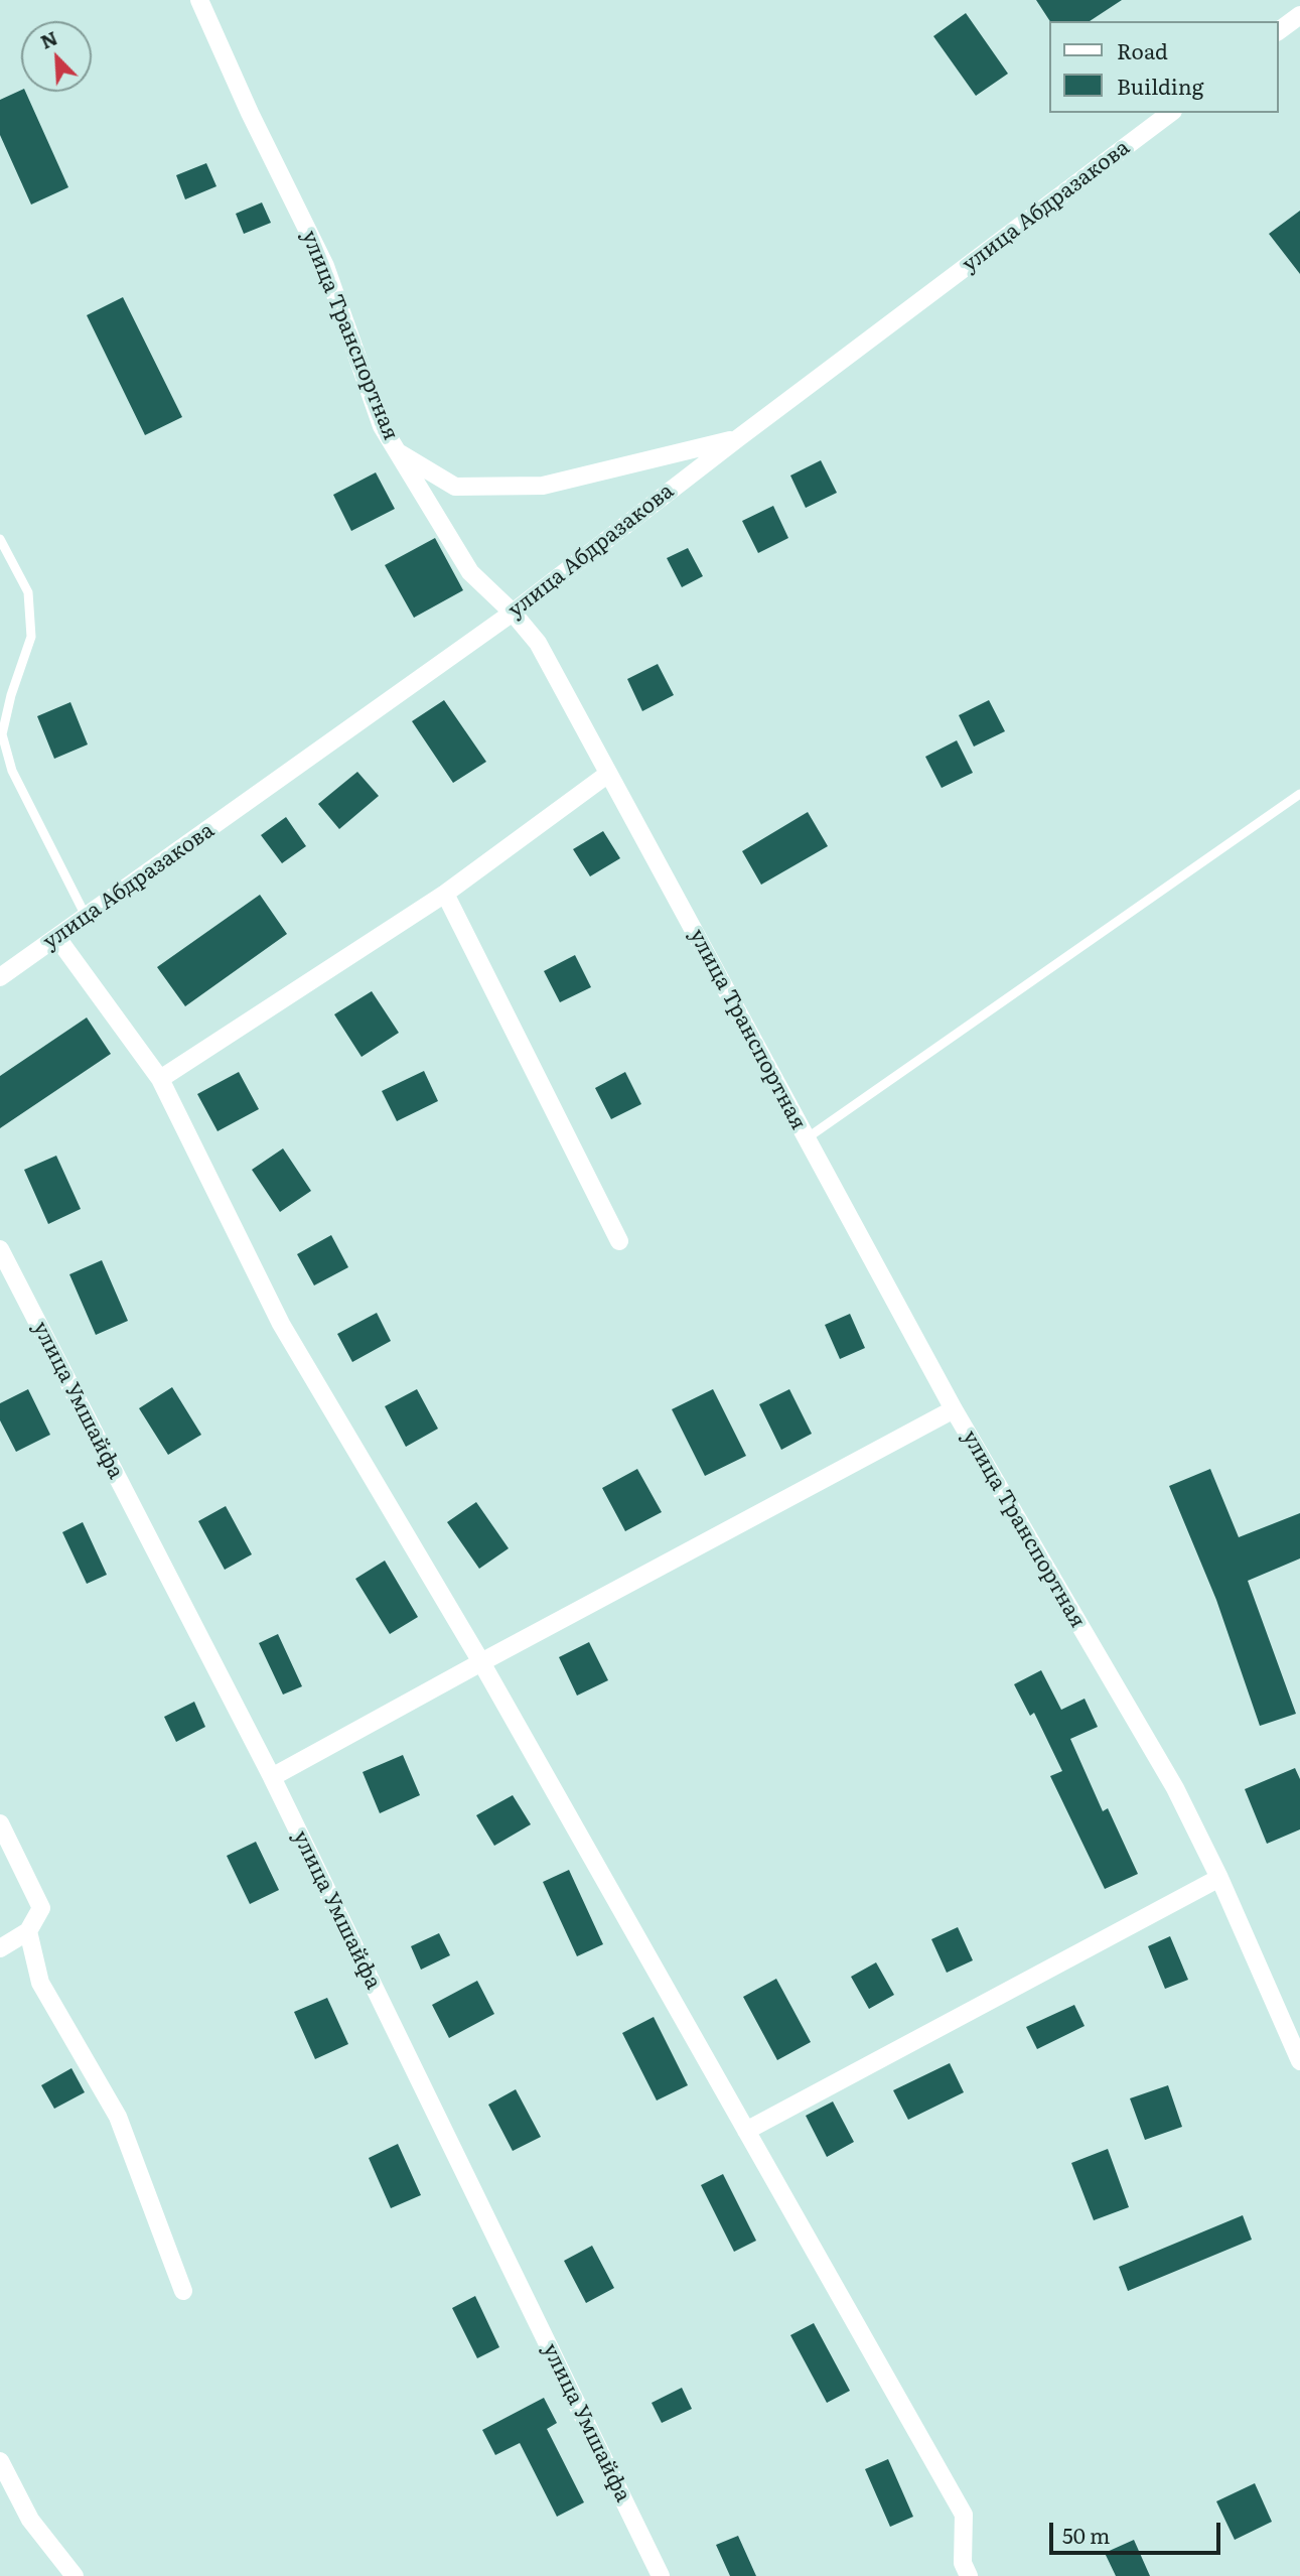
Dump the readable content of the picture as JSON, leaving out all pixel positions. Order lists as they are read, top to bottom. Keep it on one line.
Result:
{"streets":{"street":["улица Абдразакова","улица Транспортная","улица Умшайфа"]},"crossings":[["улица Абдразакова","улица Транспортная"]],"legend":["Road","Building"],"scale_bar":"50 m","north":"top left"}
